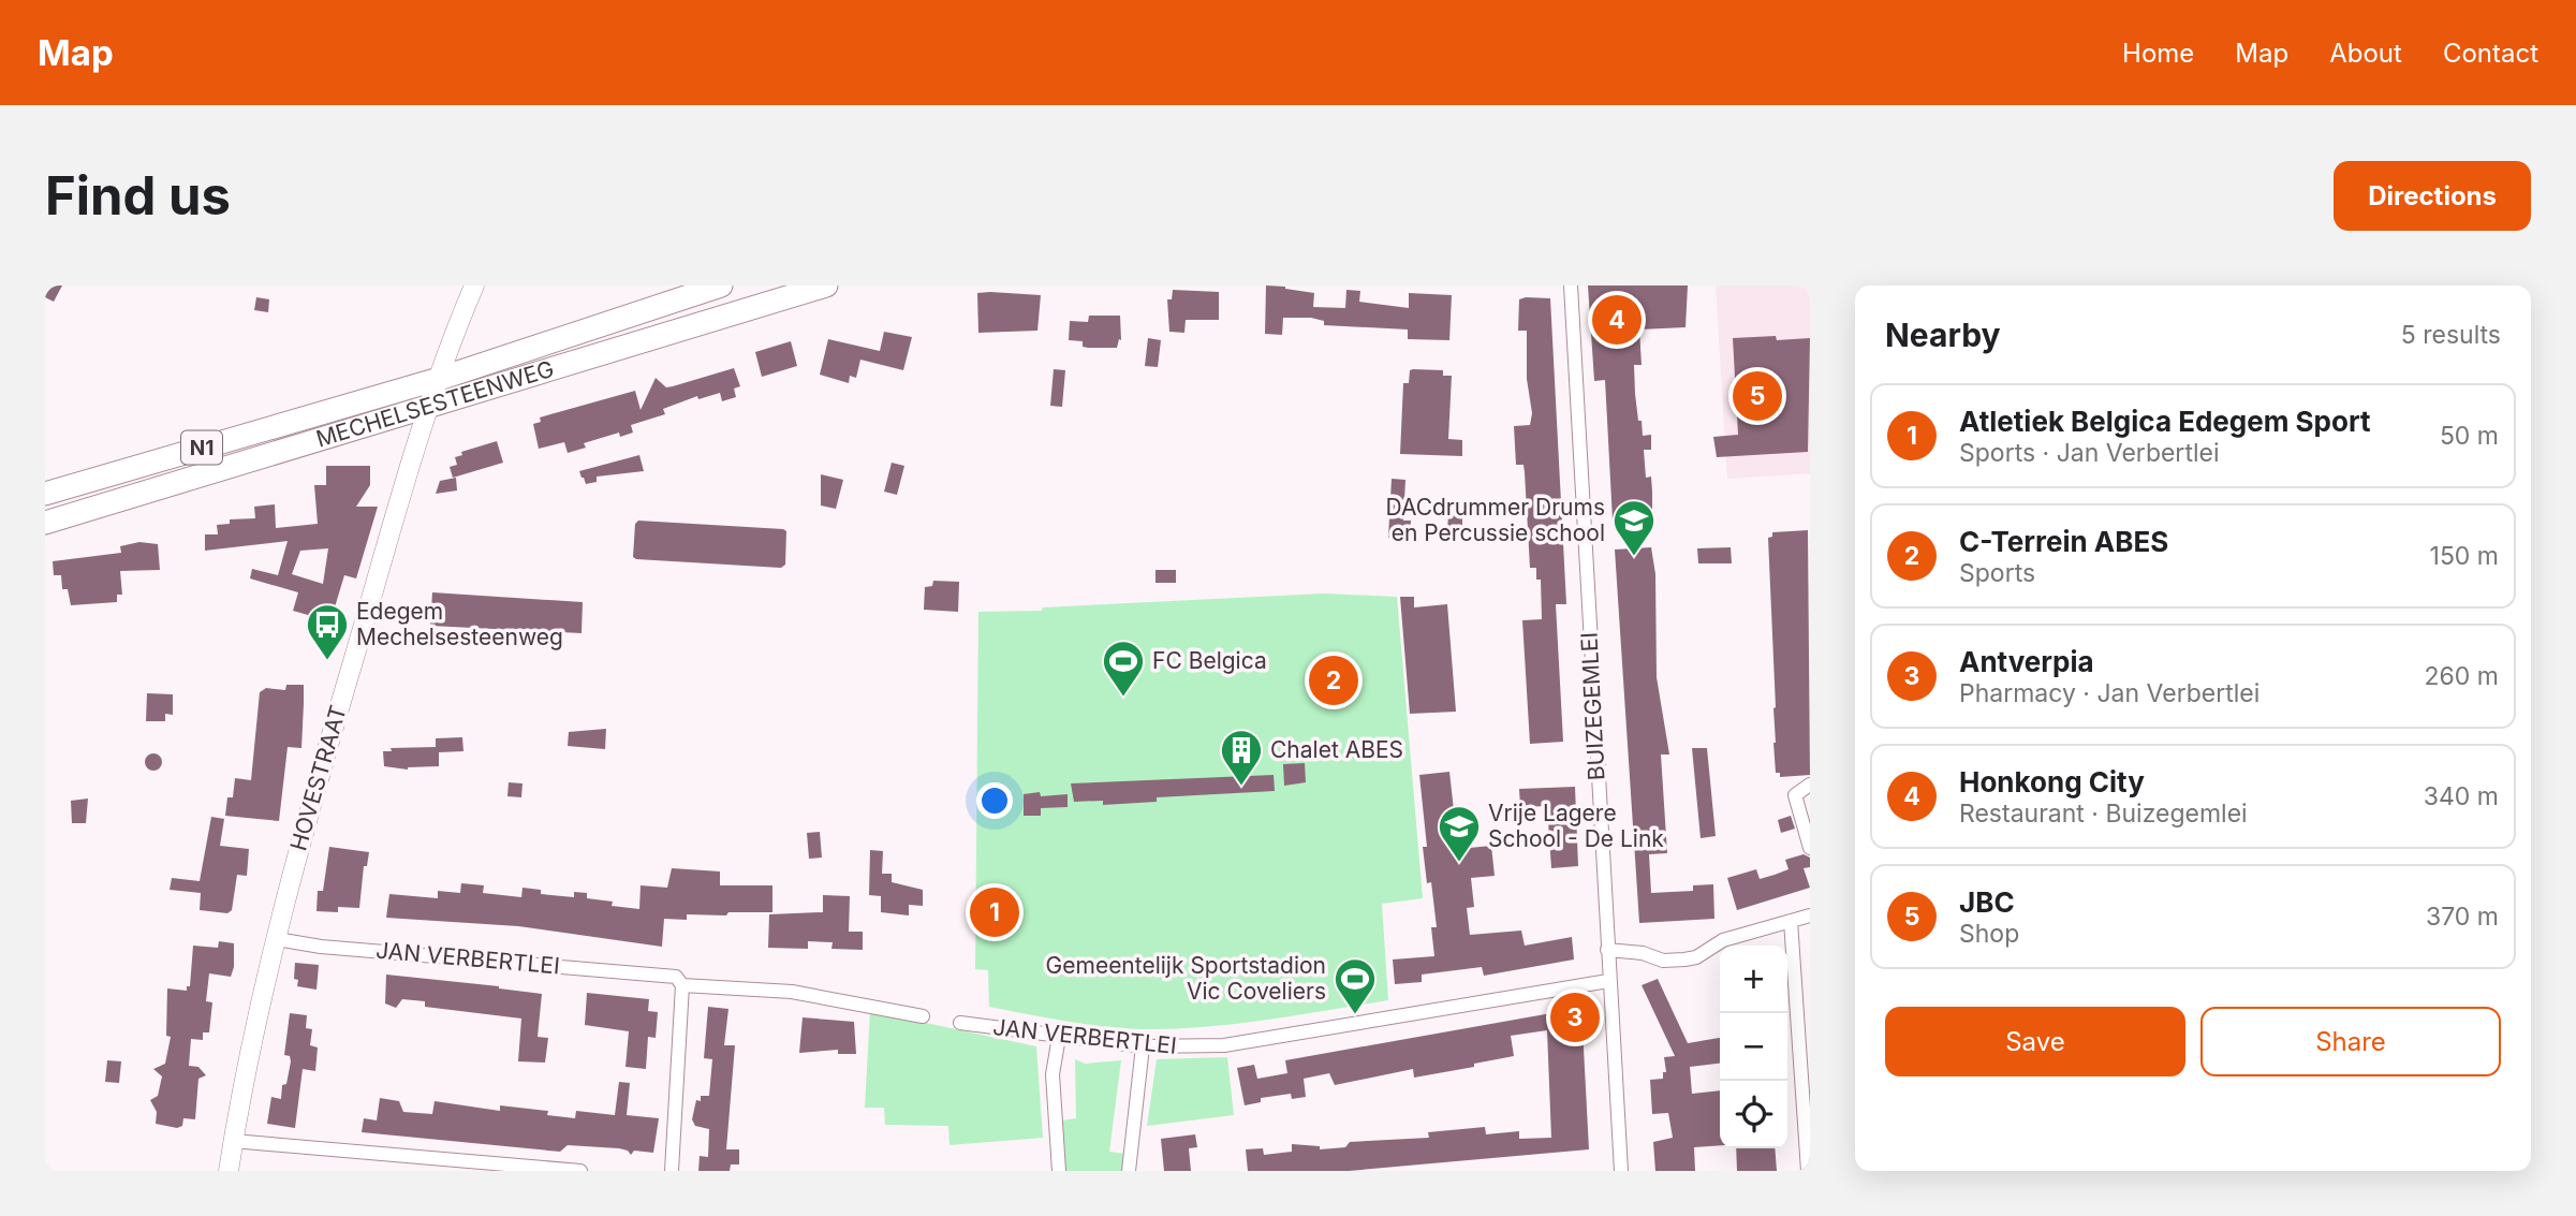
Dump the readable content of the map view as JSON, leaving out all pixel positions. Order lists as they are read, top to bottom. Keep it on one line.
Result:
{"streets":{"main road":["MECHELSESTEENWEG","N1"],"street":["BUIZEGEMLEI","HOVESTRAAT","JAN VERBERTLEI"]},"crossings":[["MECHELSESTEENWEG","HOVESTRAAT"],["BUIZEGEMLEI","JAN VERBERTLEI"],["HOVESTRAAT","JAN VERBERTLEI"]],"places":{"school or university":["DACdrummer Drums en Percussie school","Vrije Lagere School - De Link"],"bus stop":["Edegem Mechelsesteenweg"],"sports":["FC Belgica","Gemeentelijk Sportstadion Vic Coveliers"],"building":["Chalet ABES"]},"page":{"header":"Map","nav":["Home","Map","About","Contact"],"buttons":["Directions",["Save","Share"]],"title":"Find us","heading":["Nearby","5 results"],"pins":["4","5","2","1","3"],"list":[{"mark":"1","name":"Atletiek Belgica Edegem Sport","note":"Sports · Jan Verbertlei","value":"50 m"},{"mark":"2","name":"C-Terrein ABES","note":"Sports","value":"150 m"},{"mark":"3","name":"Antverpia","note":"Pharmacy · Jan Verbertlei","value":"260 m"},{"mark":"4","name":"Honkong City","note":"Restaurant · Buizegemlei","value":"340 m"},{"mark":"5","name":"JBC","note":"Shop","value":"370 m"}],"map_buttons":["+","−"]}}
